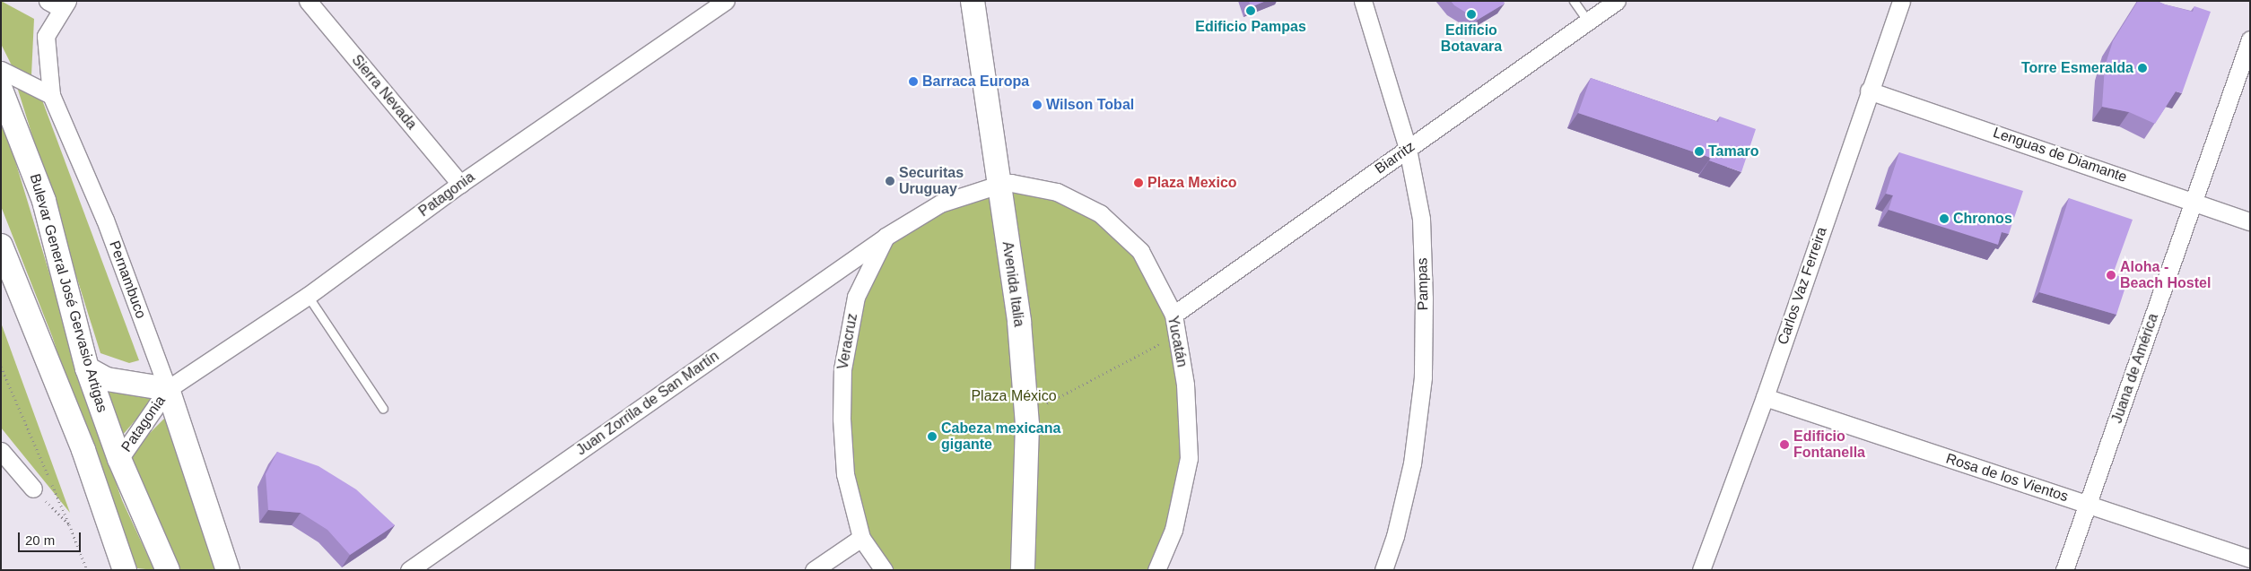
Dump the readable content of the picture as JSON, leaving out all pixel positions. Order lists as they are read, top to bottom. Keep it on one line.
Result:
{"streets":{"main road":["Patagonia","Pernambuco","Avenida Italia","Bulevar General José Gervasio Artigas"],"street":["Sierra Nevada","Lenguas de Diamante","Biarritz","Pampas","Carlos Vaz Ferreira","Veracruz","Yucatán","Juana de América","Juan Zorrila de San Martín","Rosa de los Vientos"]},"crossings":[["Sierra Nevada","Patagonia"],["Lenguas de Diamante","Carlos Vaz Ferreira"],["Lenguas de Diamante","Juana de América"],["Biarritz","Pampas"],["Biarritz","Yucatán"],["Patagonia","Pernambuco"],["Patagonia","Bulevar General José Gervasio Artigas"],["Avenida Italia","Yucatán"],["Carlos Vaz Ferreira","Rosa de los Vientos"],["Veracruz","Juan Zorrila de San Martín"],["Juana de América","Rosa de los Vientos"]],"parks":["Plaza México"],"places":["Edificio Pampas","Edificio Botavara","Torre Esmeralda","Barraca Europa","Wilson Tobal","Tamaro","Securitas Uruguay","Plaza Mexico","Chronos","Aloha - Beach Hostel","Cabeza mexicana gigante","Edificio Fontanella"],"scale_bar":"20 m"}
